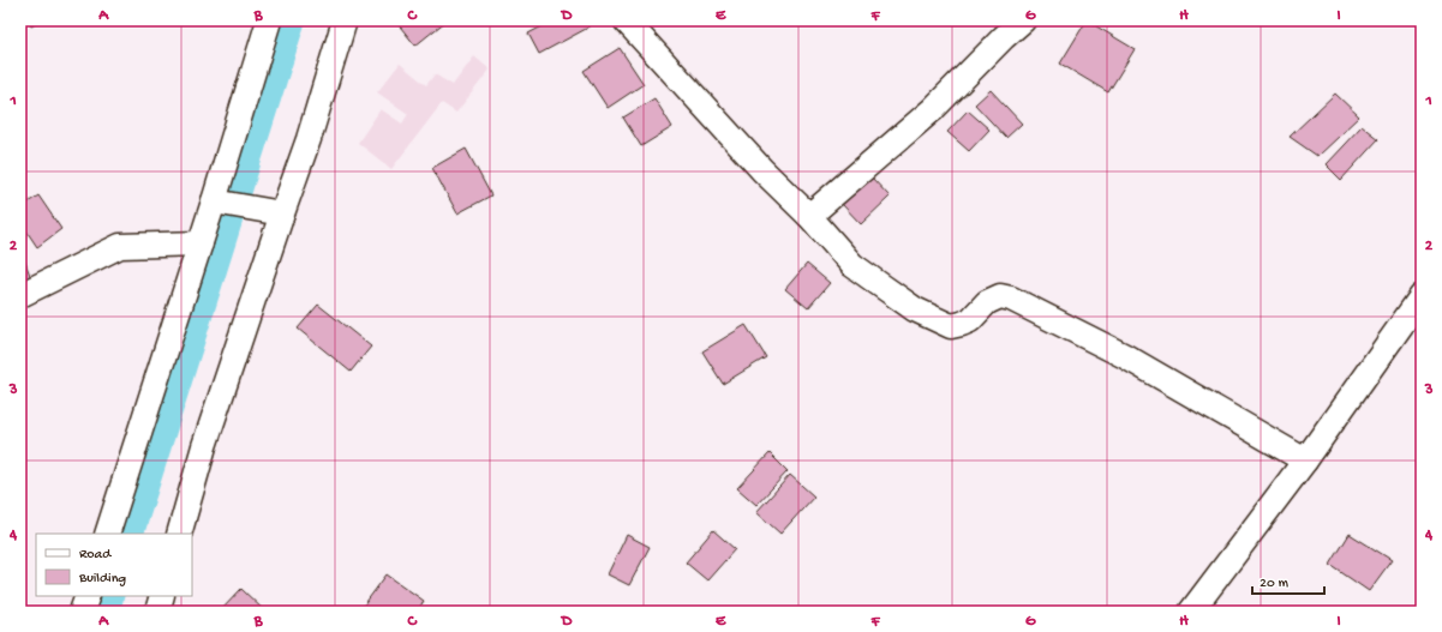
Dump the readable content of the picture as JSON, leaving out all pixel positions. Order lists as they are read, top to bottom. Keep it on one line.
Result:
{"legend":["Road","Building"],"scale_bar":"20 m","grid":{"columns":["A","B","C","D","E","F","G","H","I"],"rows":["1","2","3","4"]}}
